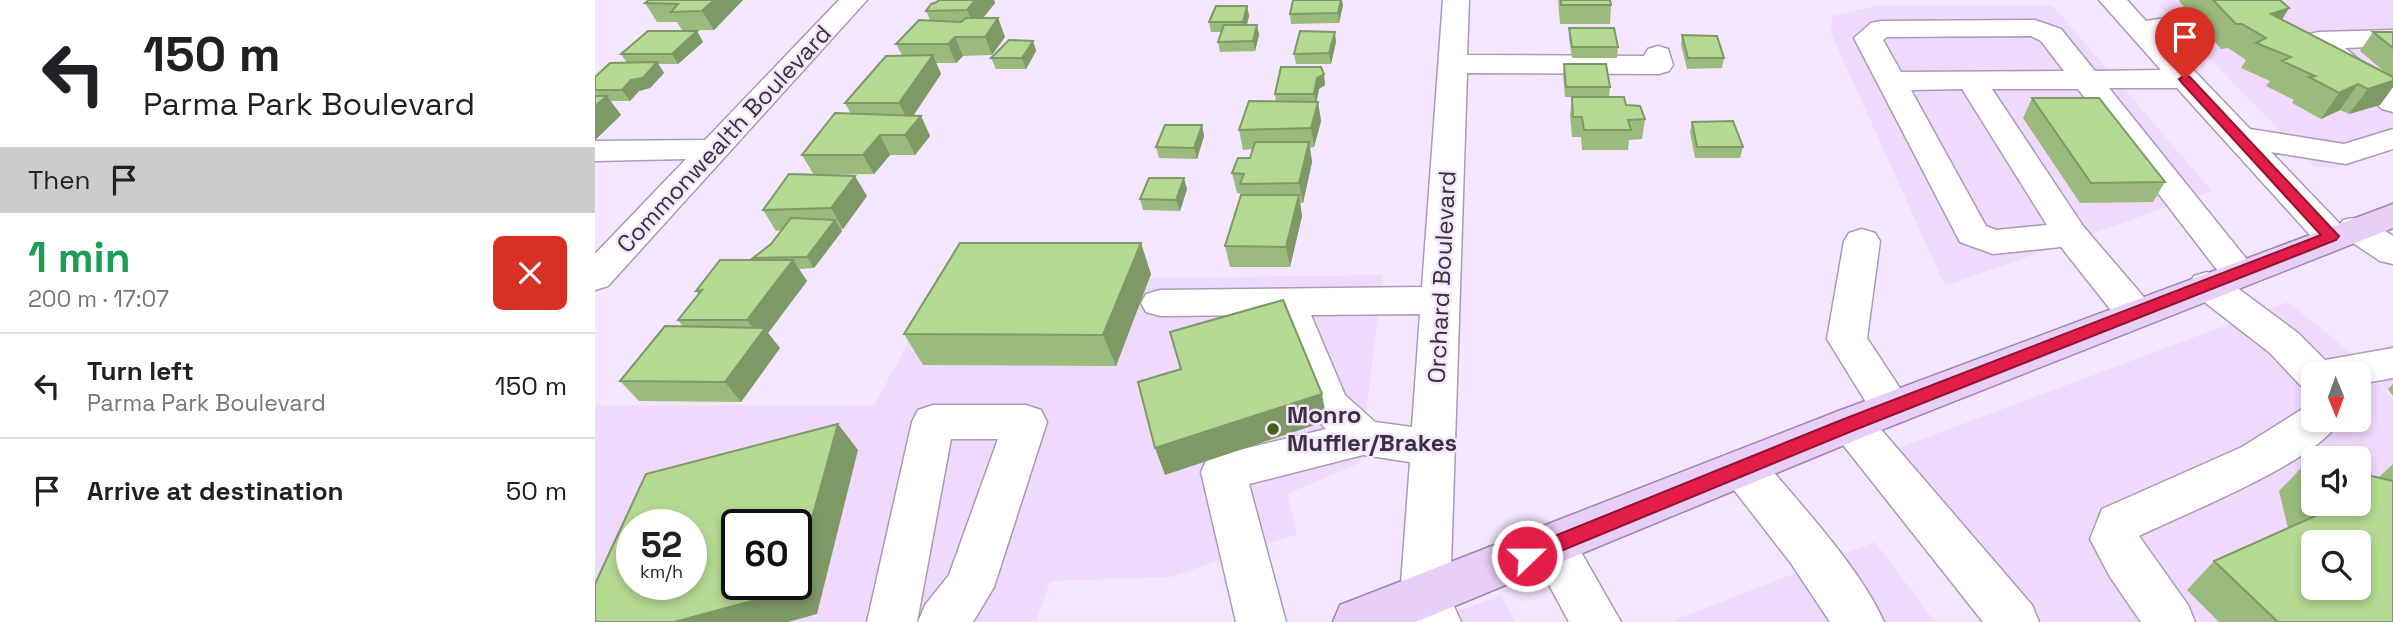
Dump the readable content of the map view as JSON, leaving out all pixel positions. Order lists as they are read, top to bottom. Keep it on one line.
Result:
{"streets":{"street":["Commonwealth Boulevard","Orchard Boulevard"]},"places":["Monro Muffler/Brakes"],"north":"bottom","page":{"turn":["150 m","Parma Park Boulevard"],"then":"Then","heading":["1 min","200 m · 17:07"],"list":[{"name":"Turn left","note":"Parma Park Boulevard","value":"150 m"},{"name":"Arrive at destination","value":"50 m"}],"speed":"52 km/h","limit":"60"}}
